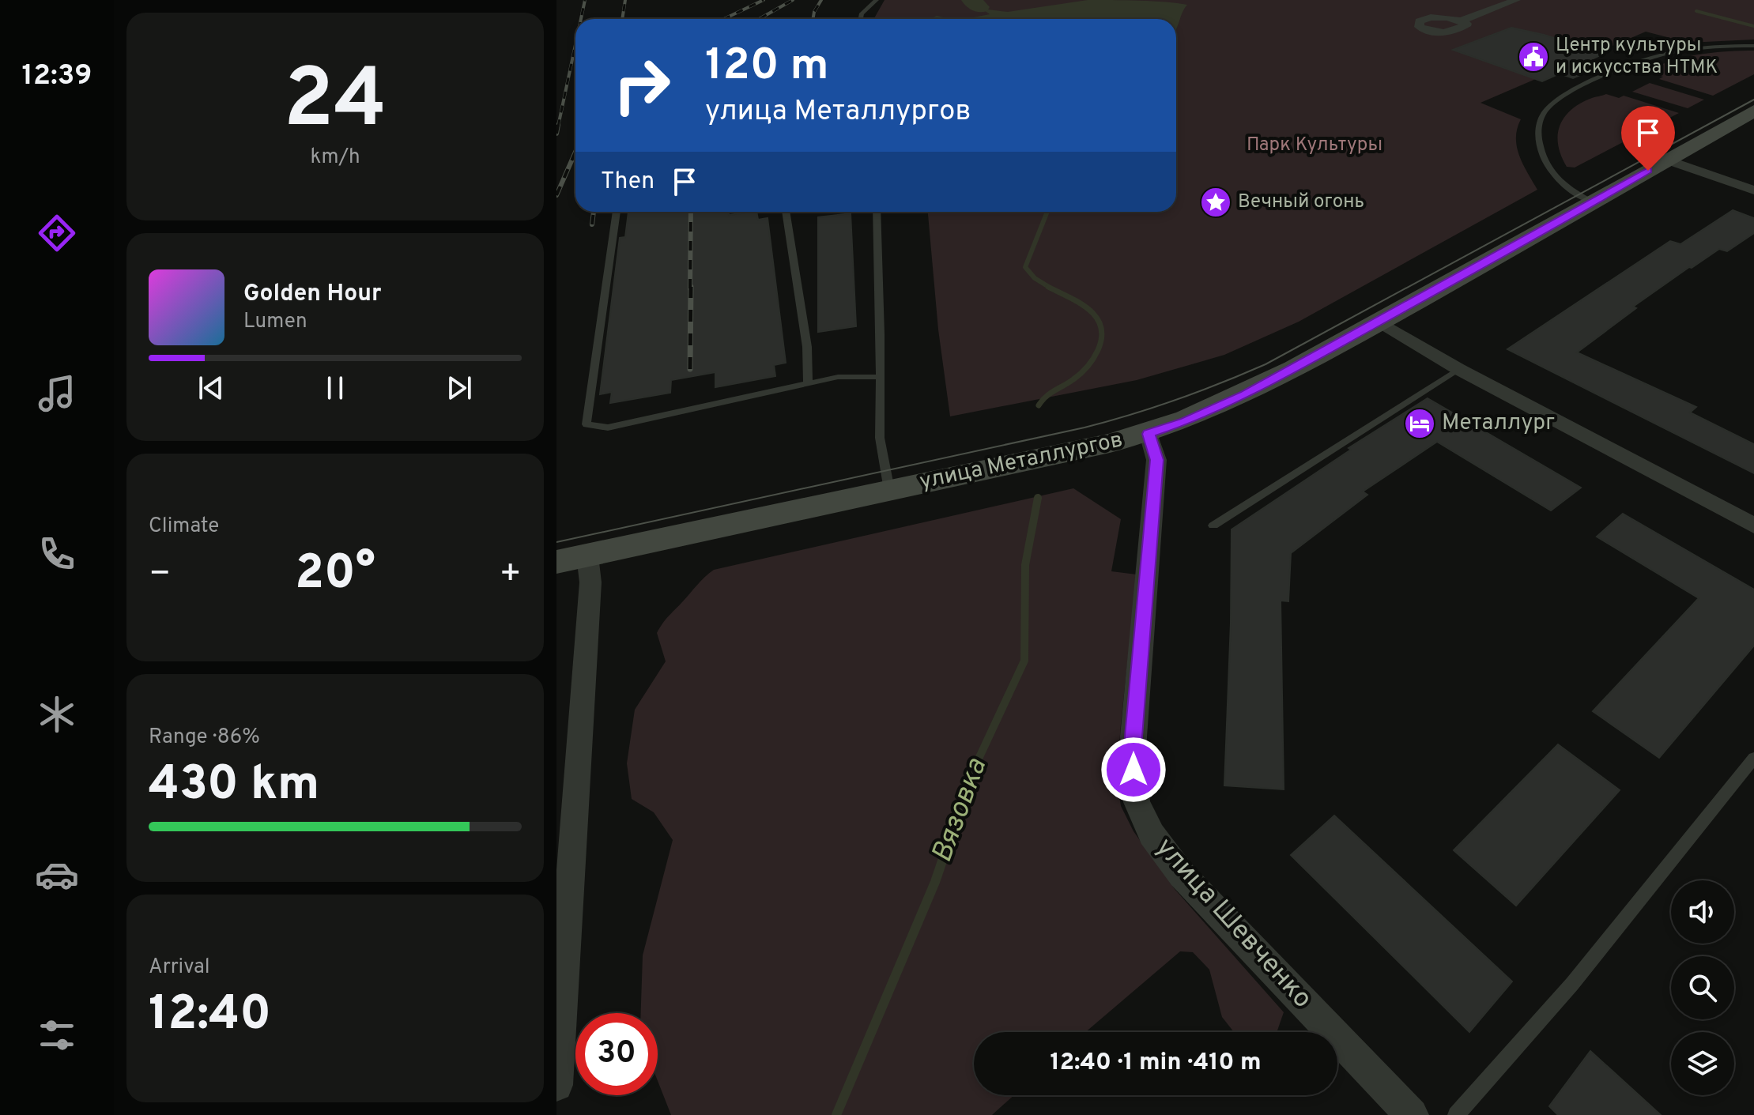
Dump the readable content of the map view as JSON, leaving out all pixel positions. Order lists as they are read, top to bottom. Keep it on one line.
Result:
{"streets":{"main road":["улица Металлургов"],"street":["улица Шевченко"]},"crossings":[["улица Металлургов","улица Шевченко"]],"water":["Вязовка"],"parks":["Парк Культуры"],"places":{"public building":["Центр культуры и искусства НТМК"],"place":["Вечный огонь"],"hotel":["Металлург"]},"page":{"tabs":"12:39","tile":[["24","km/h"],"Climate",["Range · 86%","430 km"],["Arrival","12:40"]],"turn":["120 m","улица Металлургов"],"then":"Then","song":["Golden Hour","Lumen"],"heat":["−","20°","+"],"limit":"30","trip":"12:40 · 1 min · 410 m"}}
